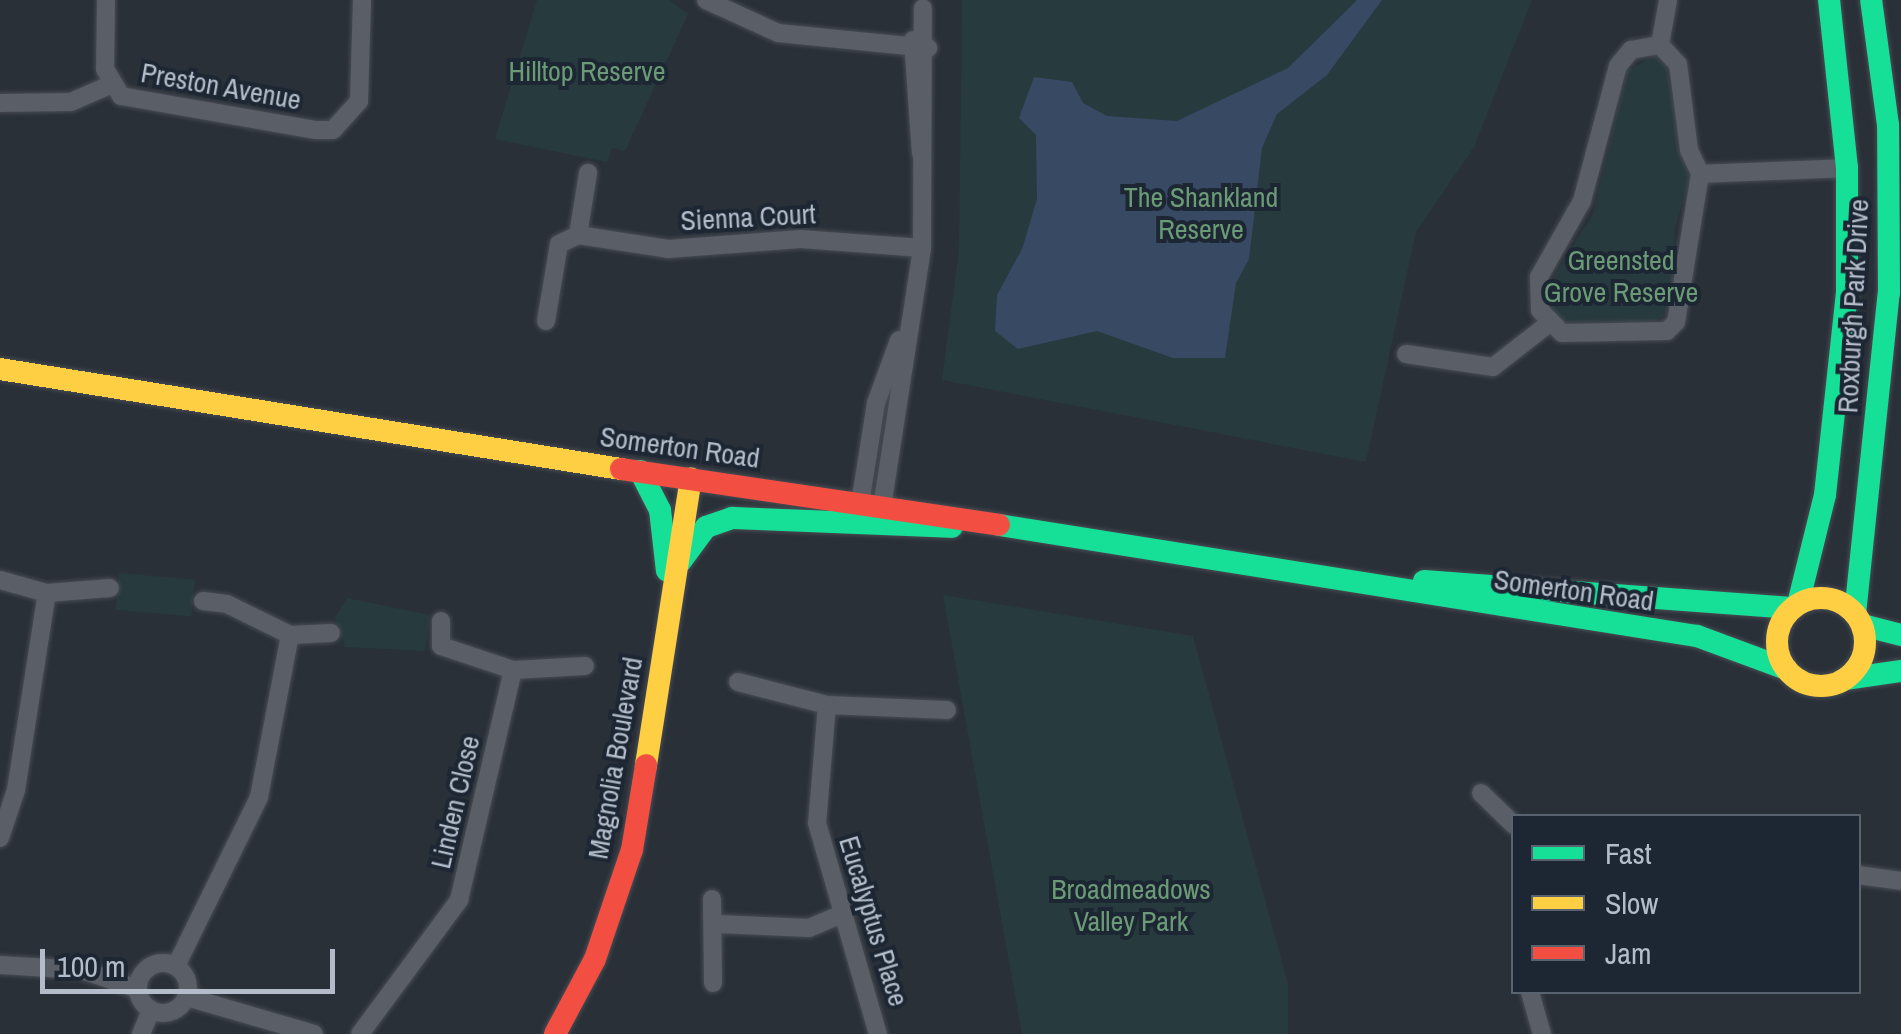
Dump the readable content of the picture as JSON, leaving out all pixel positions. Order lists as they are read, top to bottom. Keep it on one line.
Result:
{"streets":{"main road":["Roxburgh Park Drive","Somerton Road","Magnolia Boulevard"],"street":["Preston Avenue","Sienna Court","Linden Close","Eucalyptus Place"]},"crossings":[["Roxburgh Park Drive","Somerton Road"],["Somerton Road","Magnolia Boulevard"]],"parks":["Hilltop Reserve","The Shankland Reserve","Greensted Grove Reserve","Broadmeadows Valley Park"],"legend":["Fast","Slow","Jam"],"scale_bar":"100 m"}
